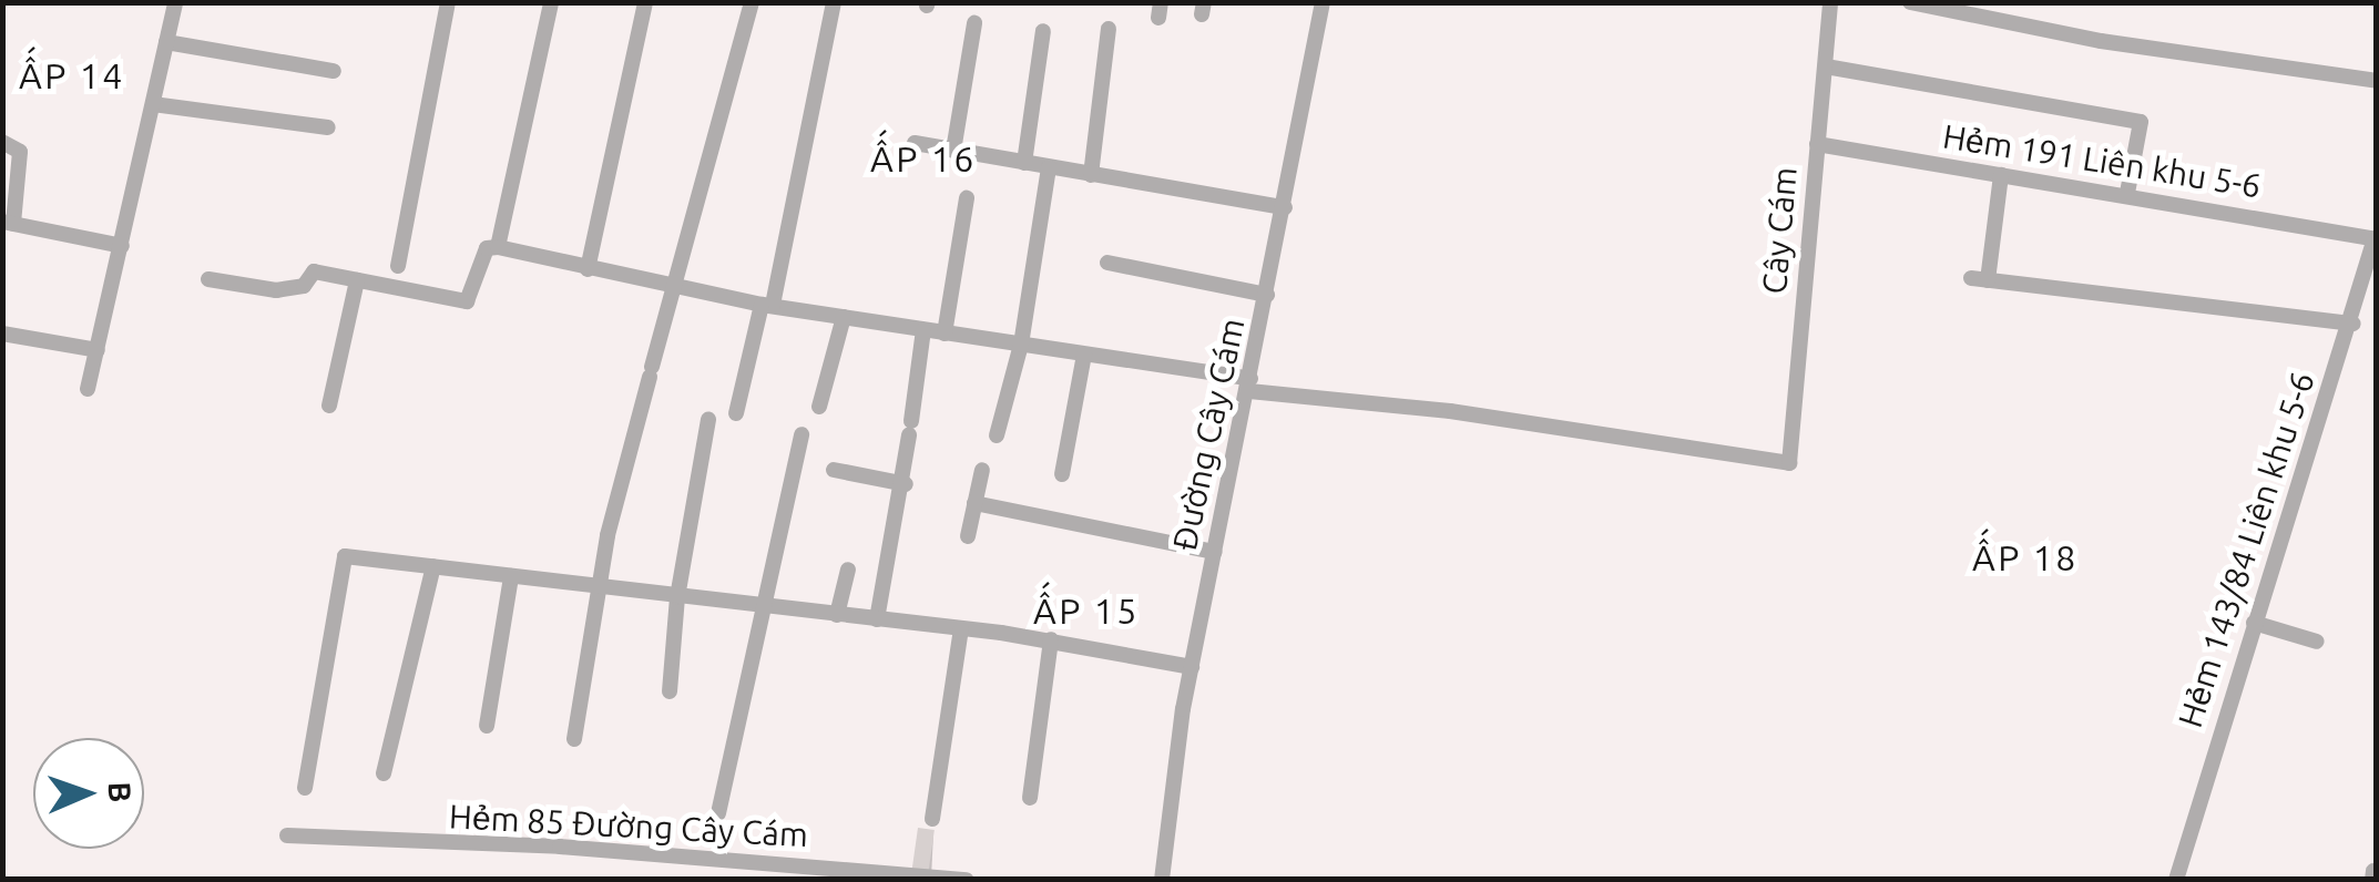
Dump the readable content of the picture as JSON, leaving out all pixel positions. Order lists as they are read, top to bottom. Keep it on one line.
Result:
{"streets":{"street":["Hẻm 191 Liên khu 5-6","Cây Cám","Đường Cây Cám","Hẻm 143/84 Liên khu 5-6","Hẻm 85 Đường Cây Cám"]},"crossings":[["Hẻm 191 Liên khu 5-6","Cây Cám"],["Hẻm 191 Liên khu 5-6","Hẻm 143/84 Liên khu 5-6"],["Cây Cám","Đường Cây Cám"]],"districts":["ẤP 14","ẤP 16","ẤP 18","ẤP 15"],"north":"right"}
